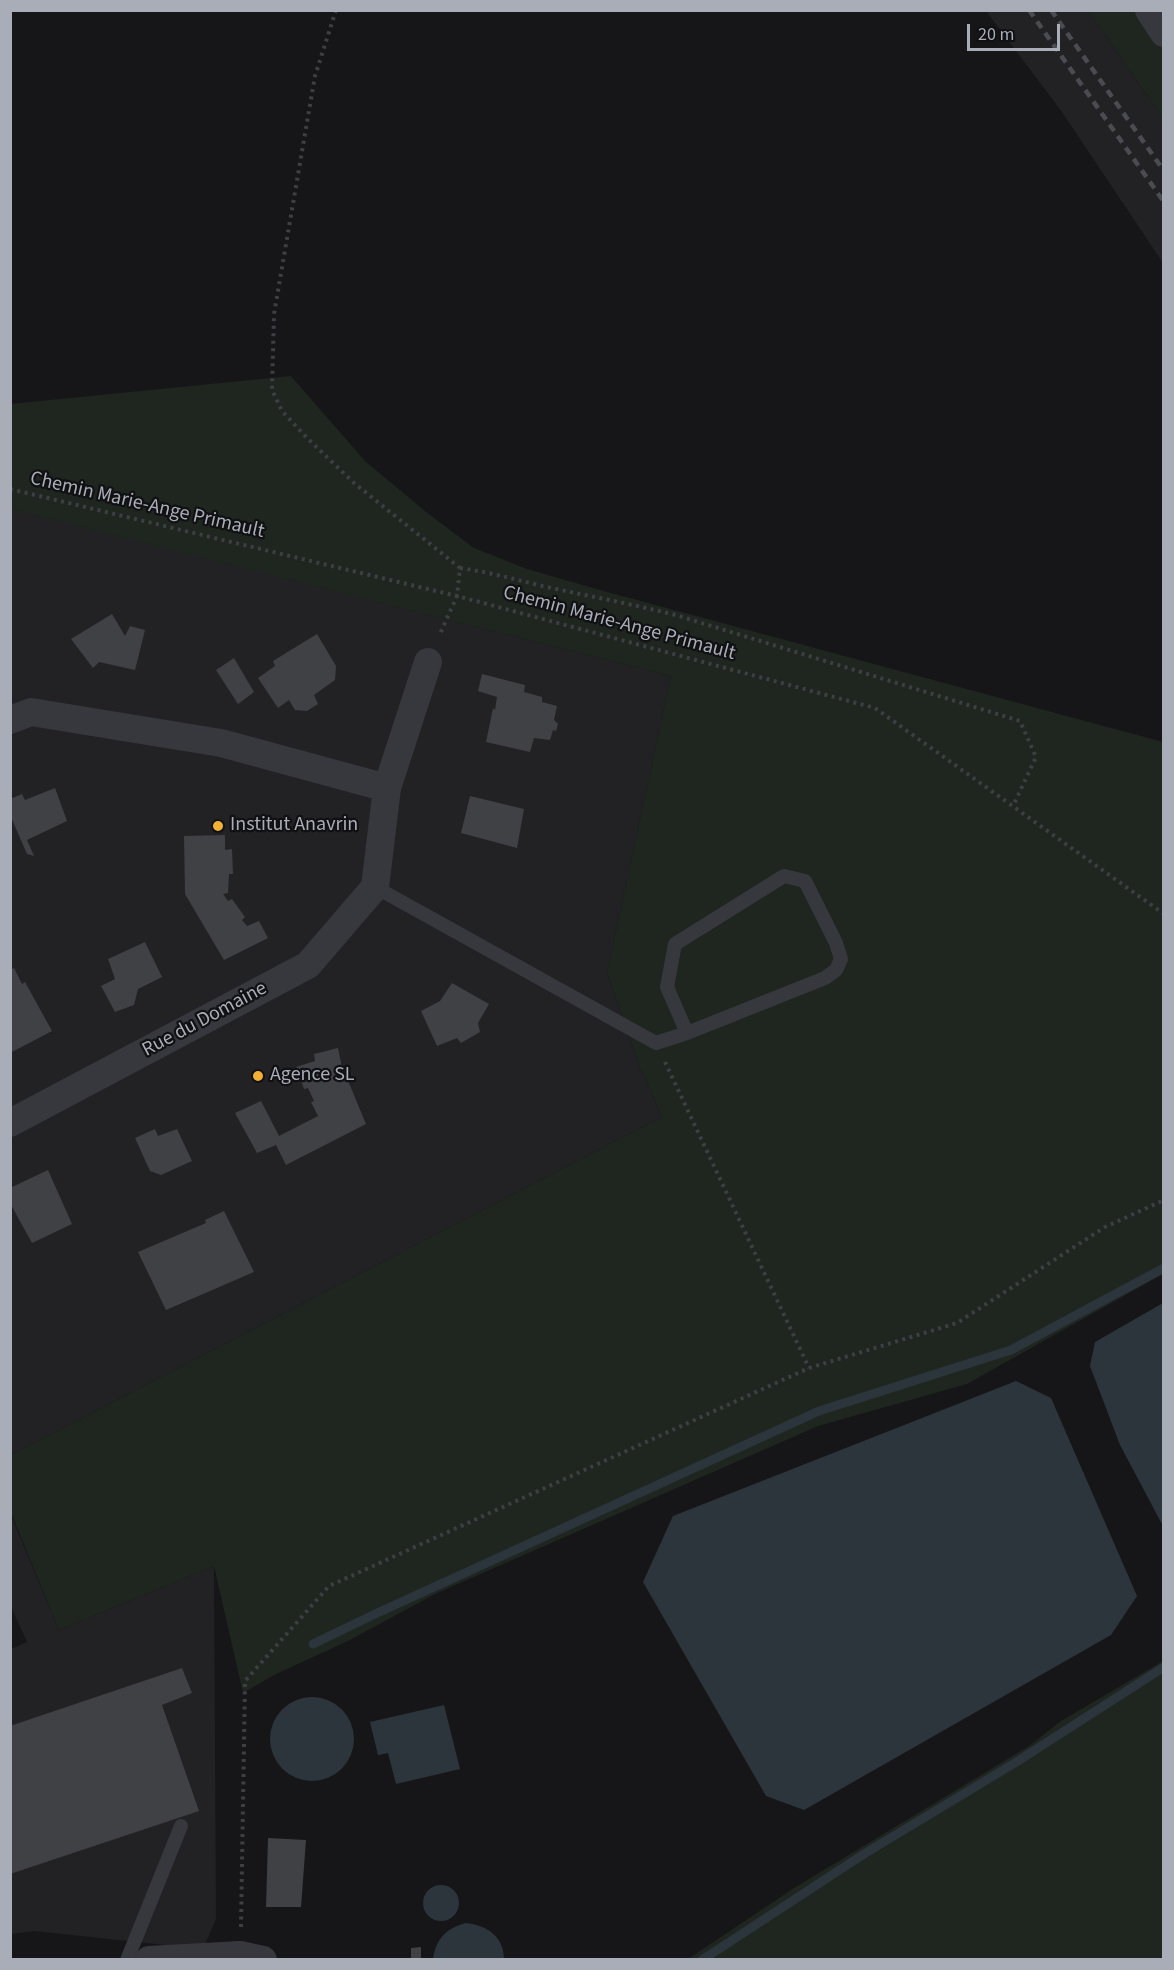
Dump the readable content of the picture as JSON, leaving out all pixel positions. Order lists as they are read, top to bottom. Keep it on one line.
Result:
{"streets":{"street":["Rue du Domaine"],"path":["Chemin Marie-Ange Primault"]},"places":["Institut Anavrin","Agence SL"],"scale_bar":"20 m"}
